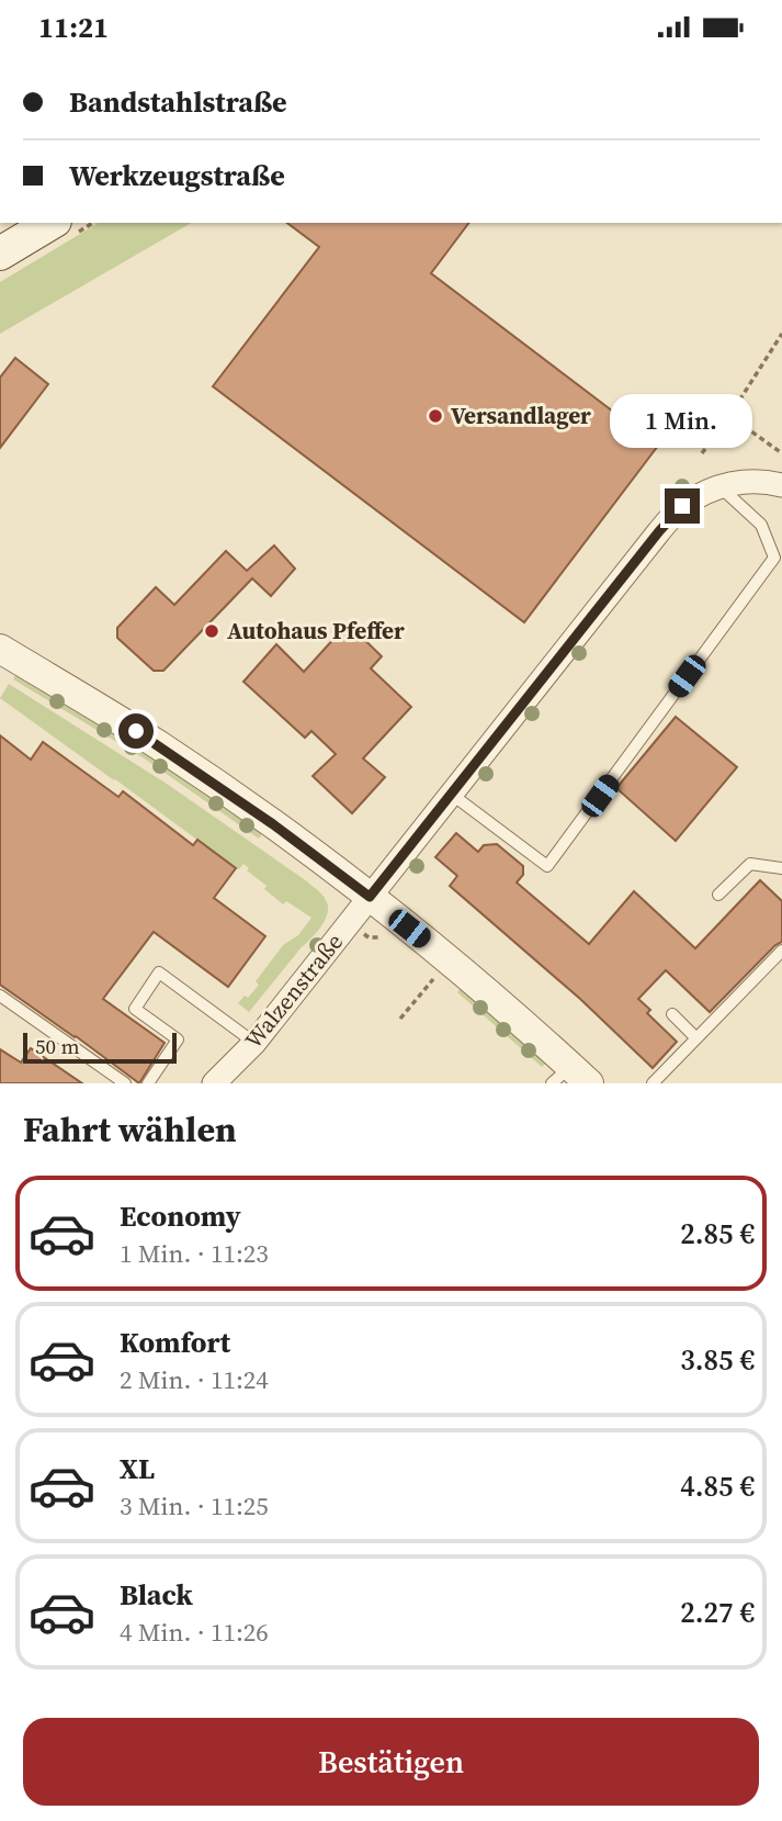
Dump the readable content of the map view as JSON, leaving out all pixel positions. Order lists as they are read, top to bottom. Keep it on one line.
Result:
{"streets":{"street":["Walzenstraße"]},"places":["Versandlager","Autohaus Pfeffer"],"scale_bar":"50 m","page":{"status":"11:21","banner":["Bandstahlstraße","Werkzeugstraße"],"bubble":"1 Min.","scale":"50 m","heading":"Fahrt wählen","list":[{"name":"Economy","note":"1 Min. · 11:23","value":"2.85 €"},{"name":"Komfort","note":"2 Min. · 11:24","value":"3.85 €"},{"name":"XL","note":"3 Min. · 11:25","value":"4.85 €"},{"name":"Black","note":"4 Min. · 11:26","value":"2.27 €"}],"buttons":"Bestätigen"}}
